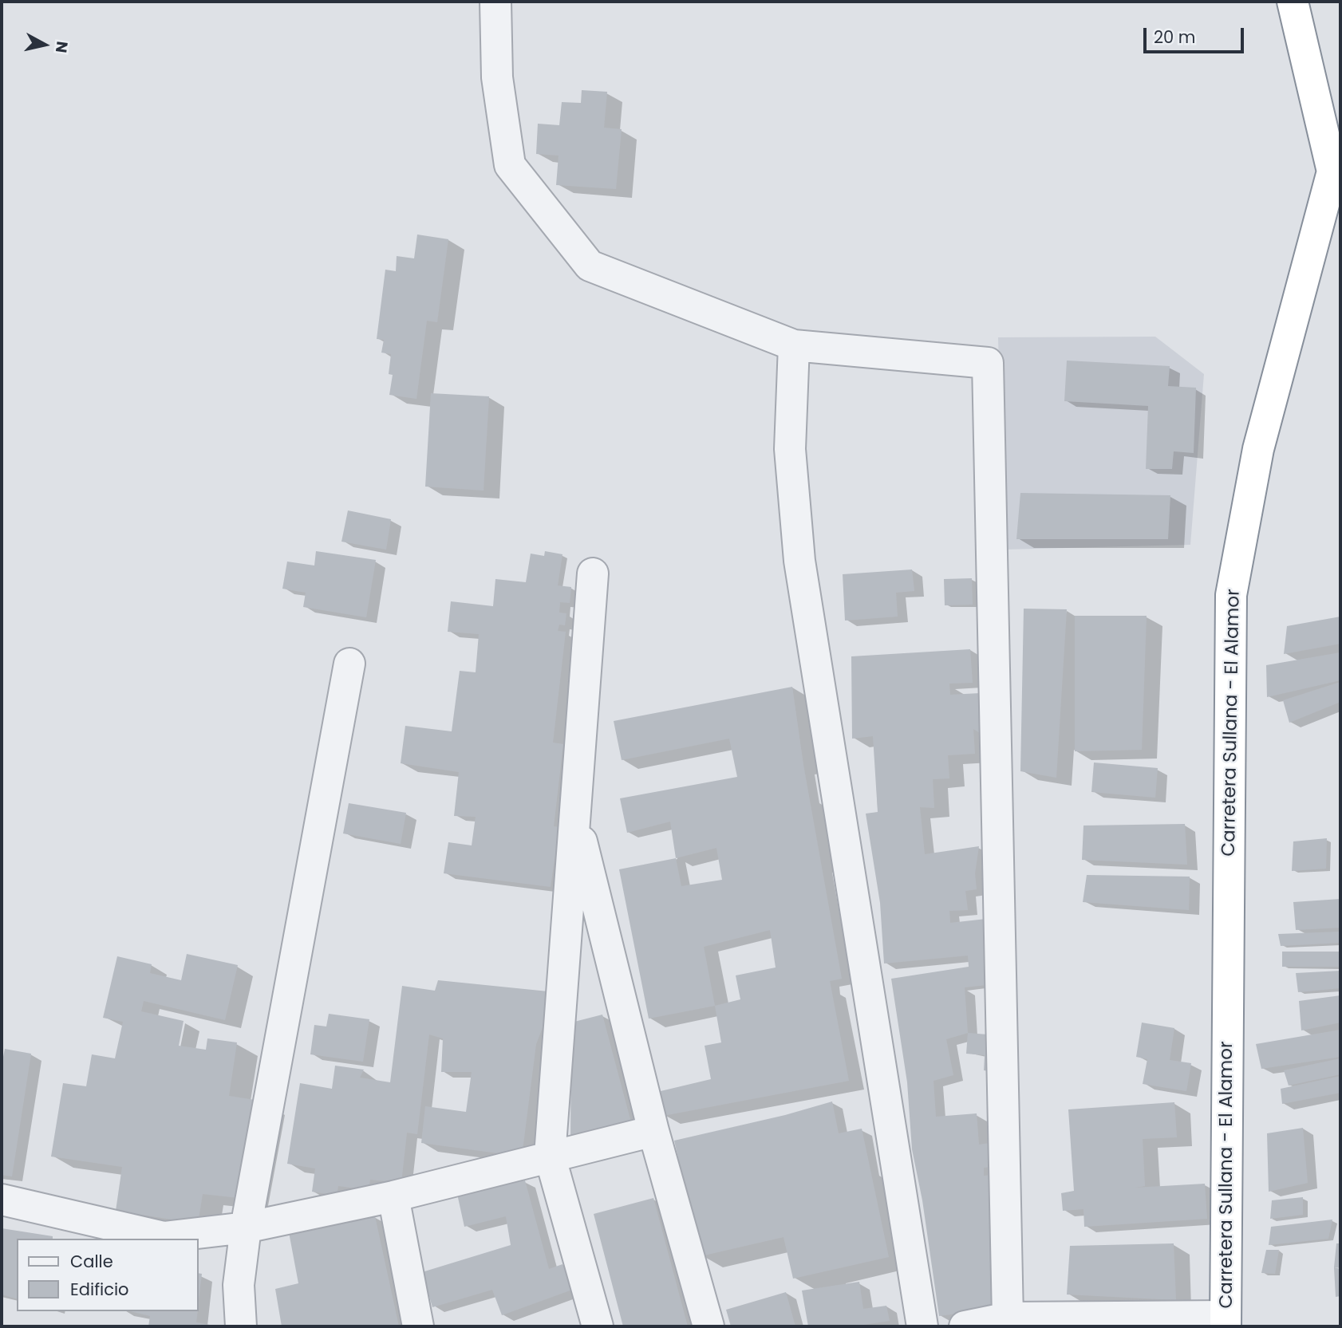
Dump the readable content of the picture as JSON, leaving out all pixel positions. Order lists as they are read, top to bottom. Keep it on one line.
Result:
{"streets":{"highway":["Carretera Sullana - El Alamor"]},"legend":["Calle","Edificio"],"scale_bar":"20 m","north":"right"}
